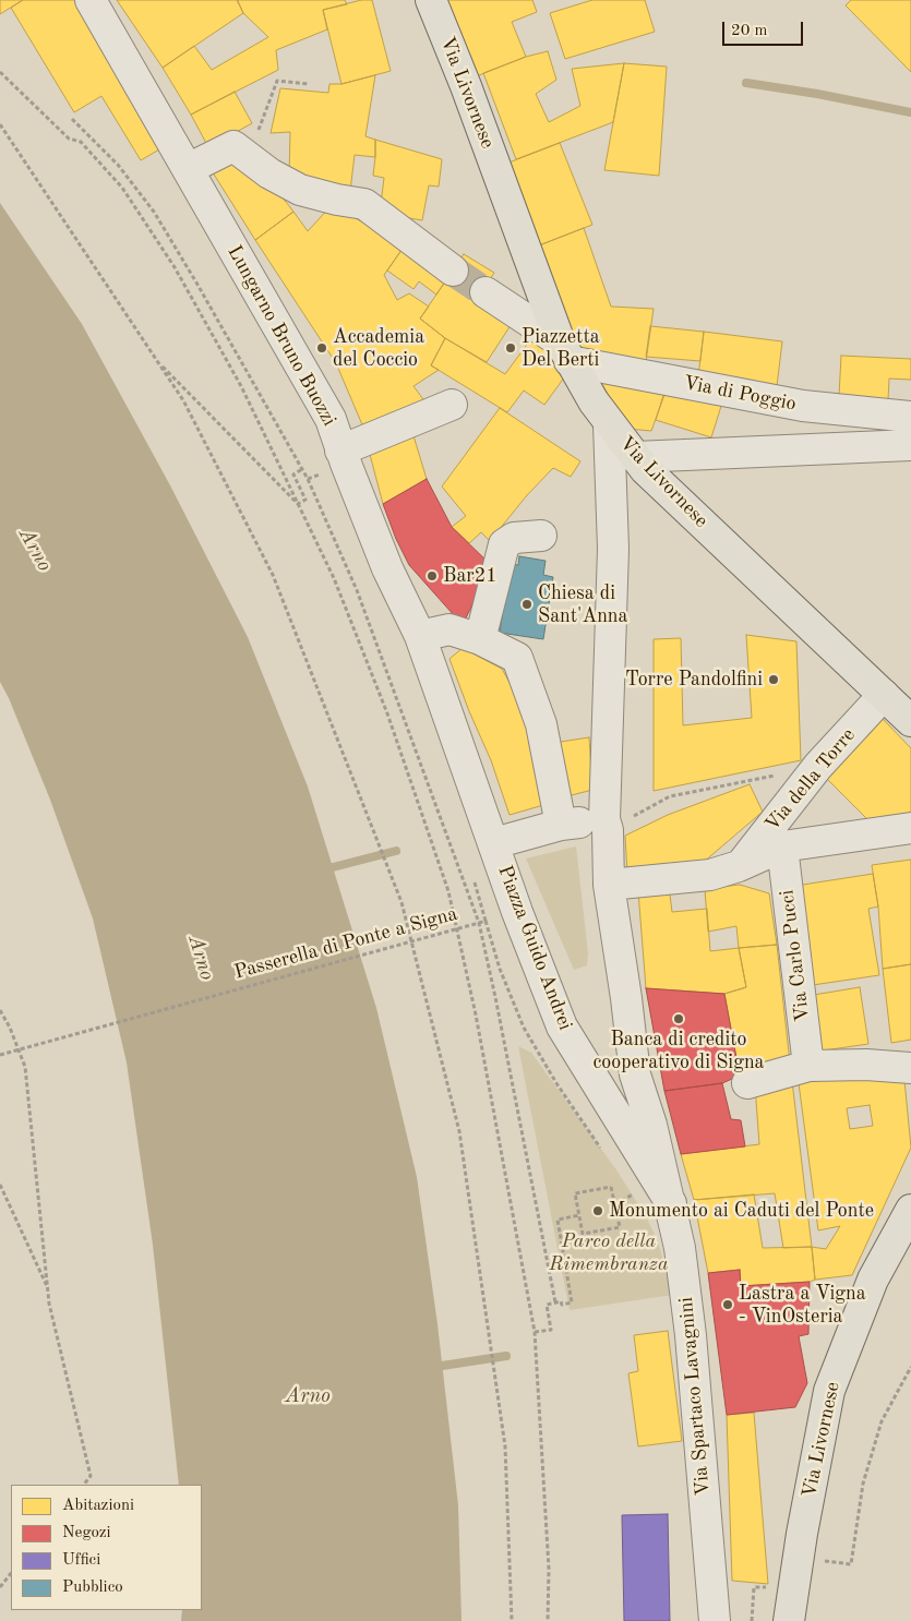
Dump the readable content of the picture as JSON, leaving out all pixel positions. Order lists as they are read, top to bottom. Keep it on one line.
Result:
{"streets":{"main road":["Via Livornese"],"street":["Lungarno Bruno Buozzi","Via di Poggio","Via della Torre","Piazza Guido Andrei","Via Carlo Pucci","Via Spartaco Lavagnini"],"path":["Passerella di Ponte a Signa"]},"crossings":[["Via Livornese","Via di Poggio"],["Via Livornese","Via della Torre"],["Via Livornese","Via Spartaco Lavagnini"],["Lungarno Bruno Buozzi","Piazza Guido Andrei"],["Piazza Guido Andrei","Via Spartaco Lavagnini"]],"water":["Arno"],"parks":["Parco della Rimembranza"],"places":["Accademia del Coccio","Piazzetta Del Berti","Bar21","Chiesa di Sant'Anna","Torre Pandolfini","Banca di credito cooperativo di Signa","Monumento ai Caduti del Ponte","Lastra a Vigna - VinOsteria"],"legend":["Abitazioni","Negozi","Uffici","Pubblico"],"scale_bar":"20 m"}
